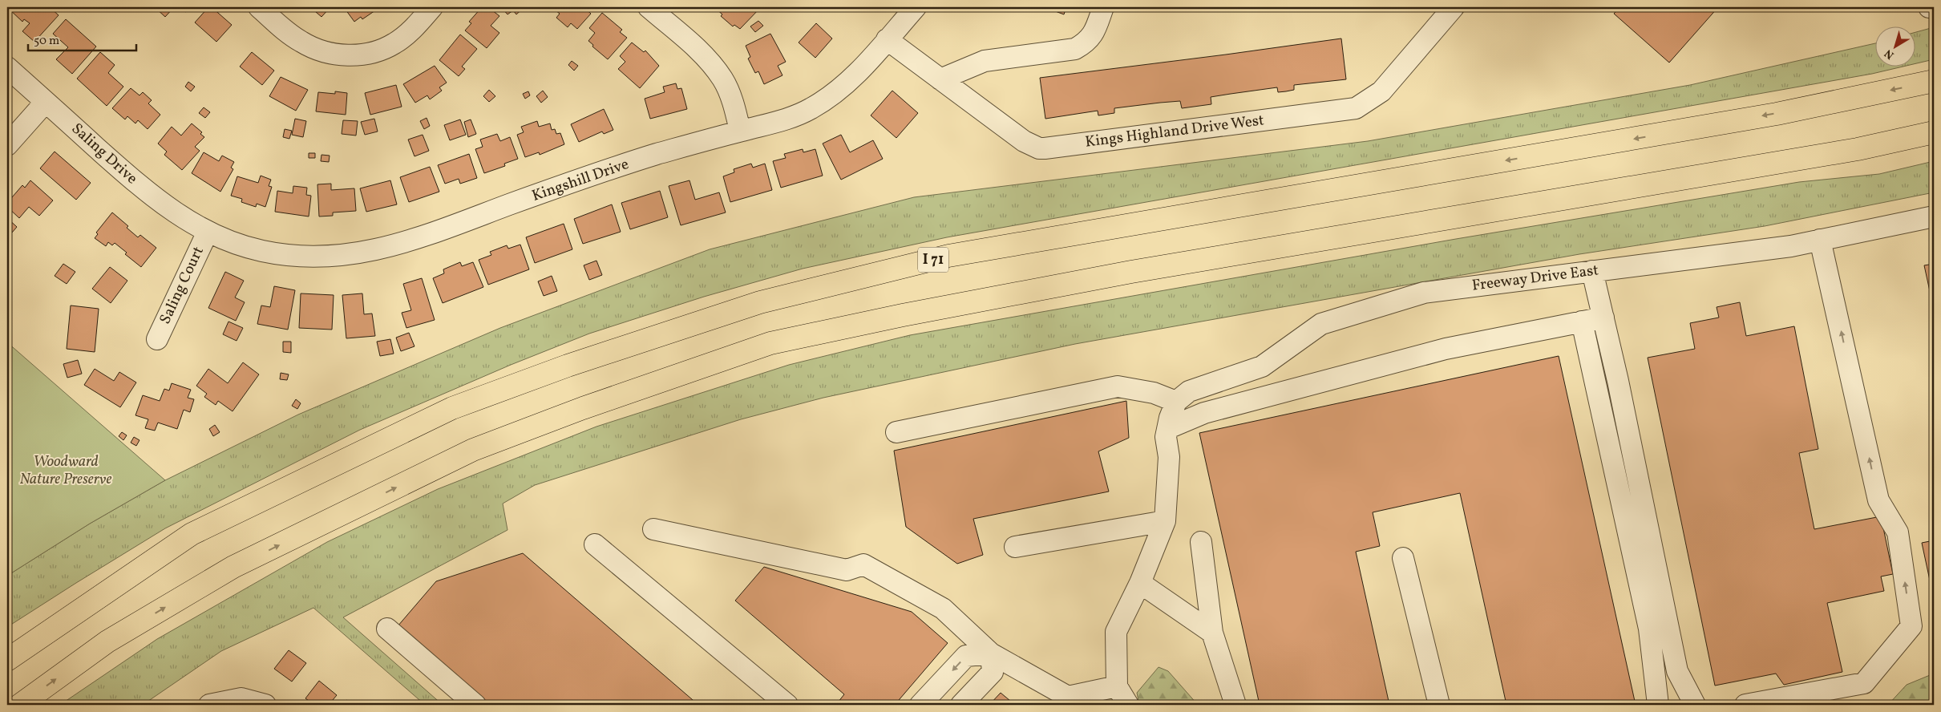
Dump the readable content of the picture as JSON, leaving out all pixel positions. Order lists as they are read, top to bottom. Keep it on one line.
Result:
{"streets":{"highway":["I 71"],"street":["Kings Highland Drive West","Saling Drive","Kingshill Drive","Freeway Drive East","Saling Court"]},"crossings":[["Kings Highland Drive West","Kingshill Drive"],["Saling Drive","Kingshill Drive"],["Saling Drive","Saling Court"],["Kingshill Drive","Saling Court"]],"parks":["Woodward Nature Preserve"],"scale_bar":"50 m","north":"bottom left"}
